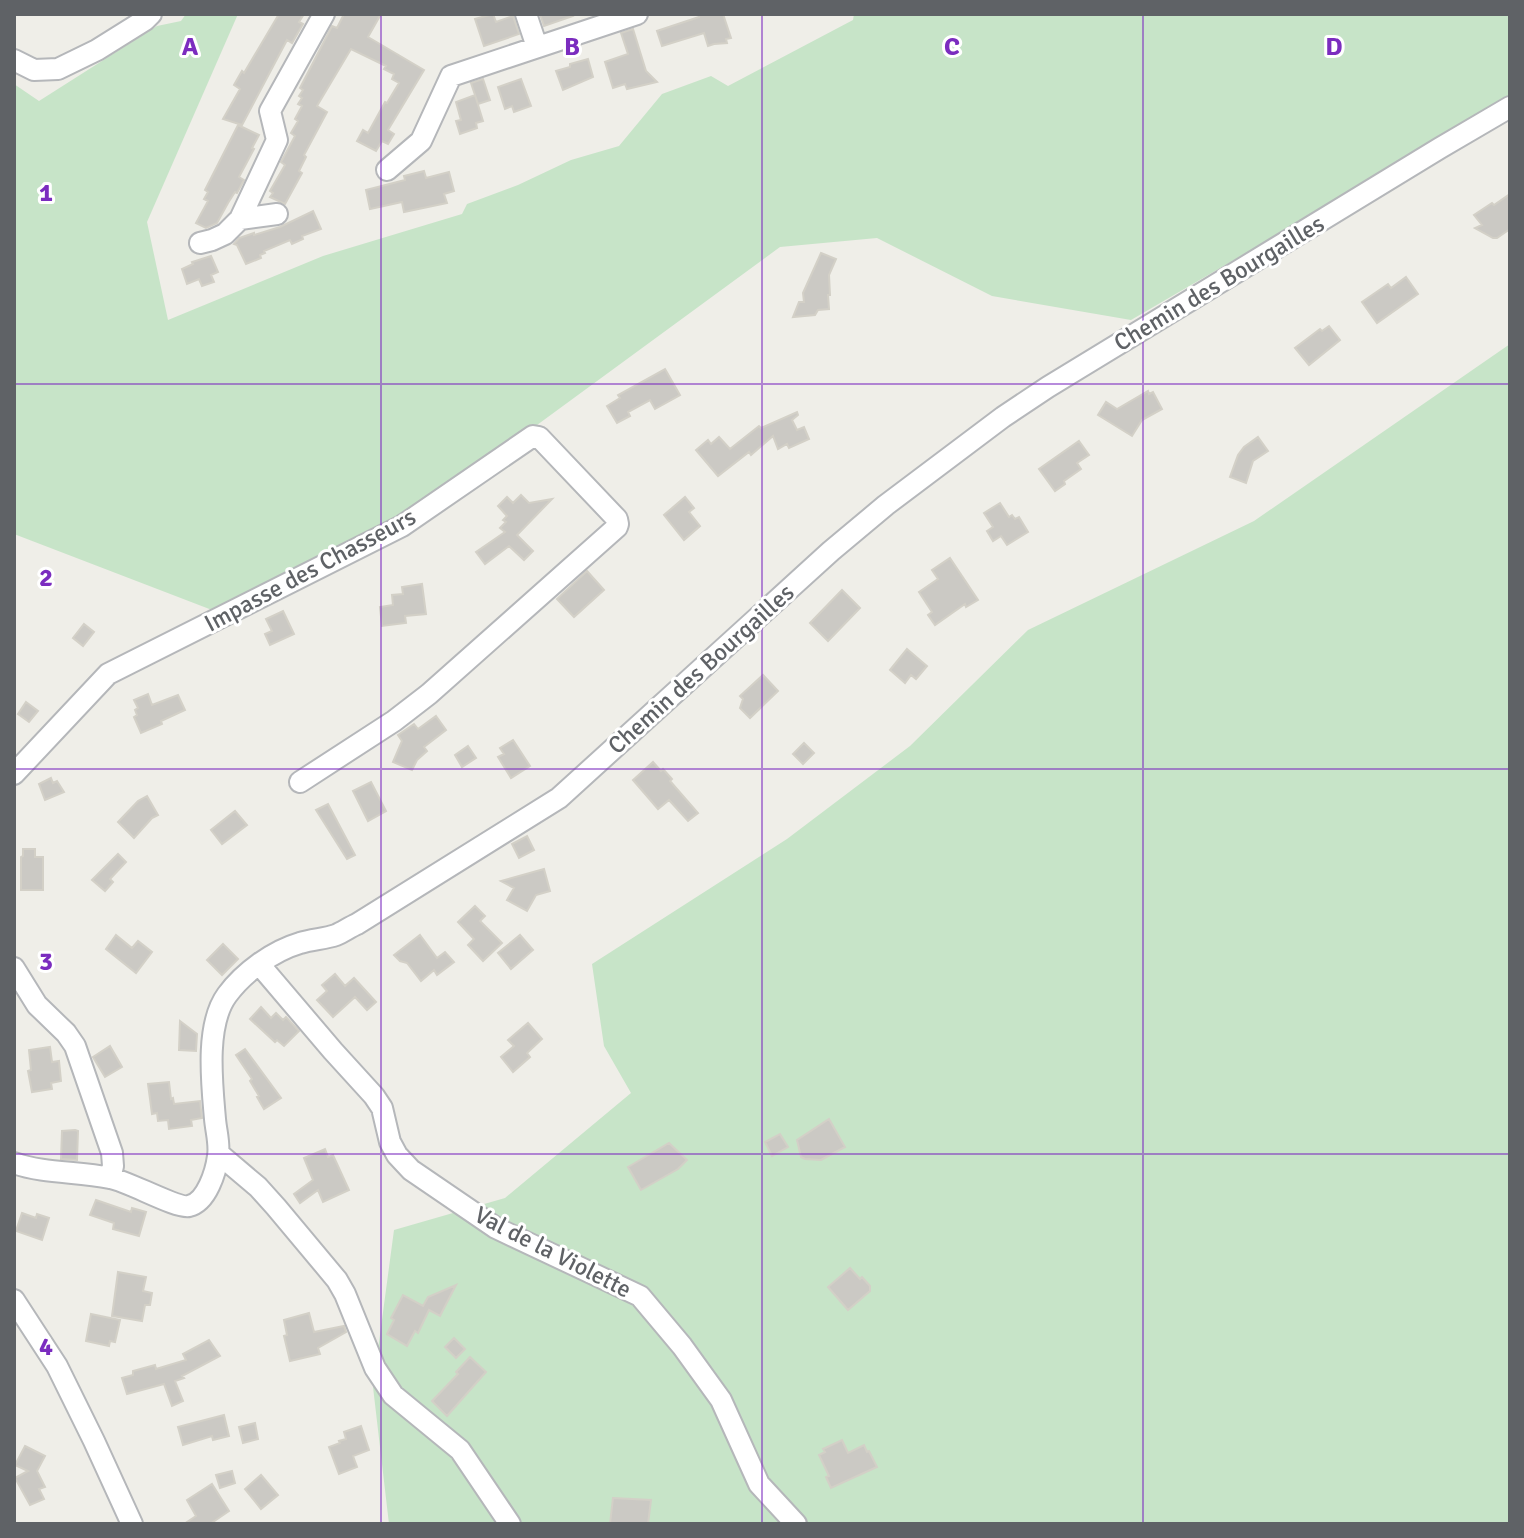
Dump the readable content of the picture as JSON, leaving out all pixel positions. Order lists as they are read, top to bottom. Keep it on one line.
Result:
{"streets":{"street":["Chemin des Bourgailles","Impasse des Chasseurs","Val de la Violette"]},"crossings":[["Chemin des Bourgailles","Val de la Violette"]],"grid":{"columns":["A","B","C","D"],"rows":["1","2","3","4"]}}
